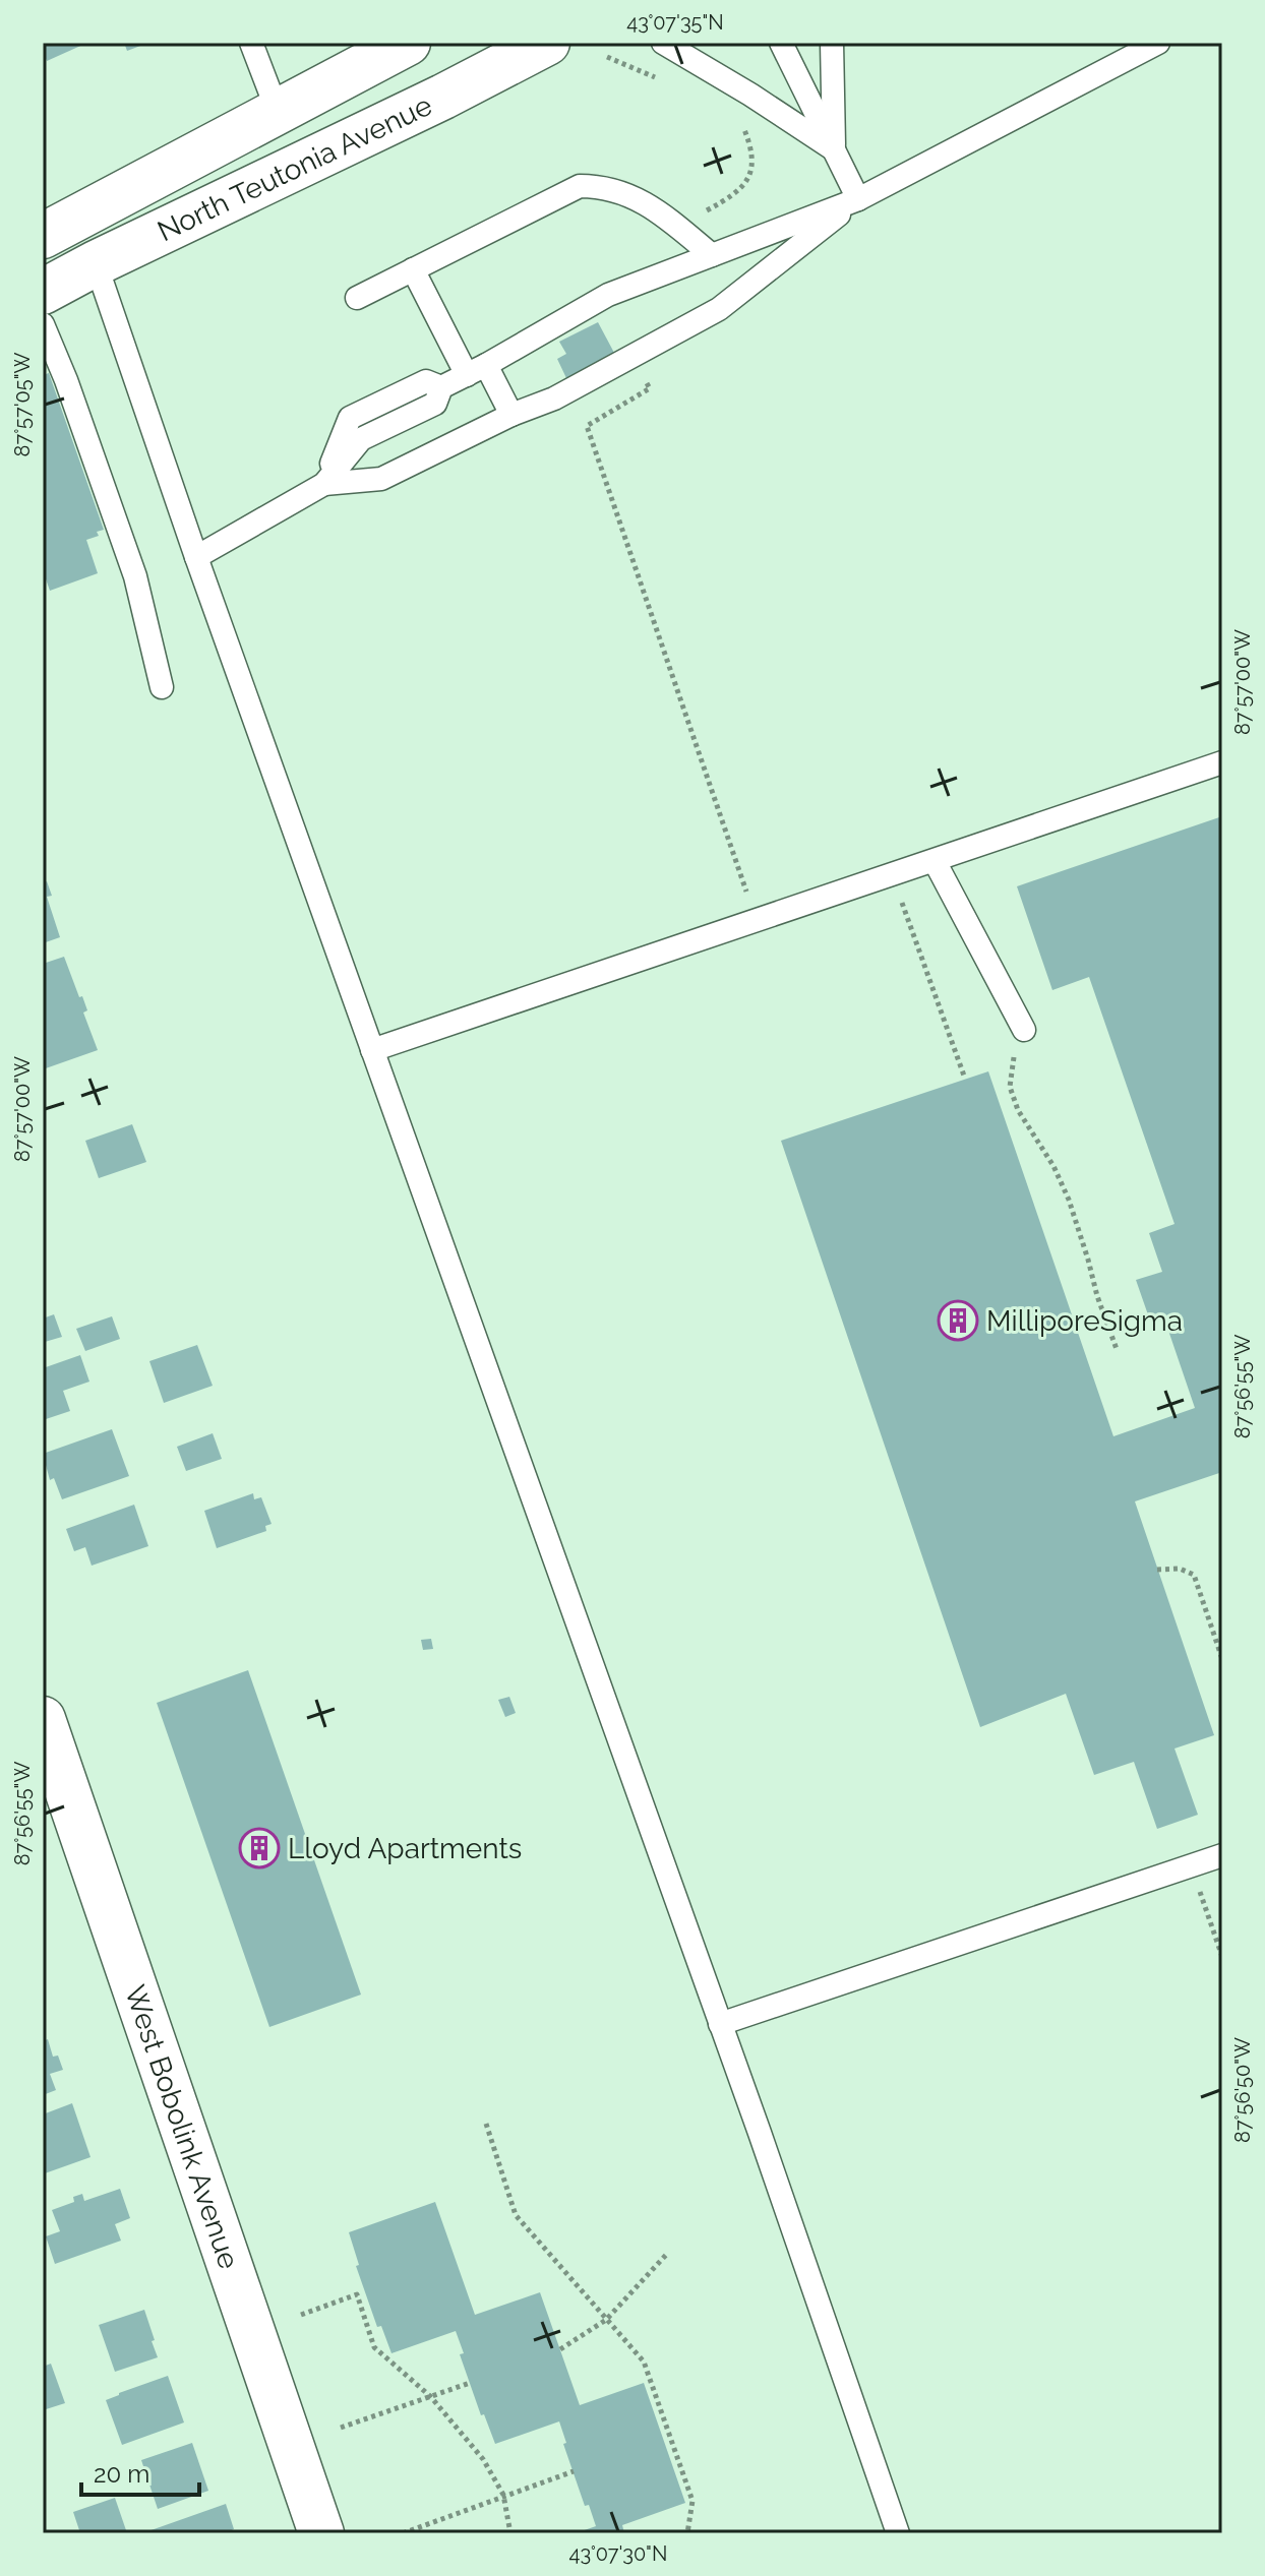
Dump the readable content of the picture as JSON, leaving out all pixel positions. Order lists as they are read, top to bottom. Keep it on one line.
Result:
{"streets":{"main road":["North Teutonia Avenue","West Bobolink Avenue"]},"places":{"building":["MilliporeSigma","Lloyd Apartments"]},"scale_bar":"20 m","coordinates":["43°07'35\"N","87°57'05\"W","87°57'00\"W","87°56'55\"W","87°56'50\"W","43°07'30\"N"]}
